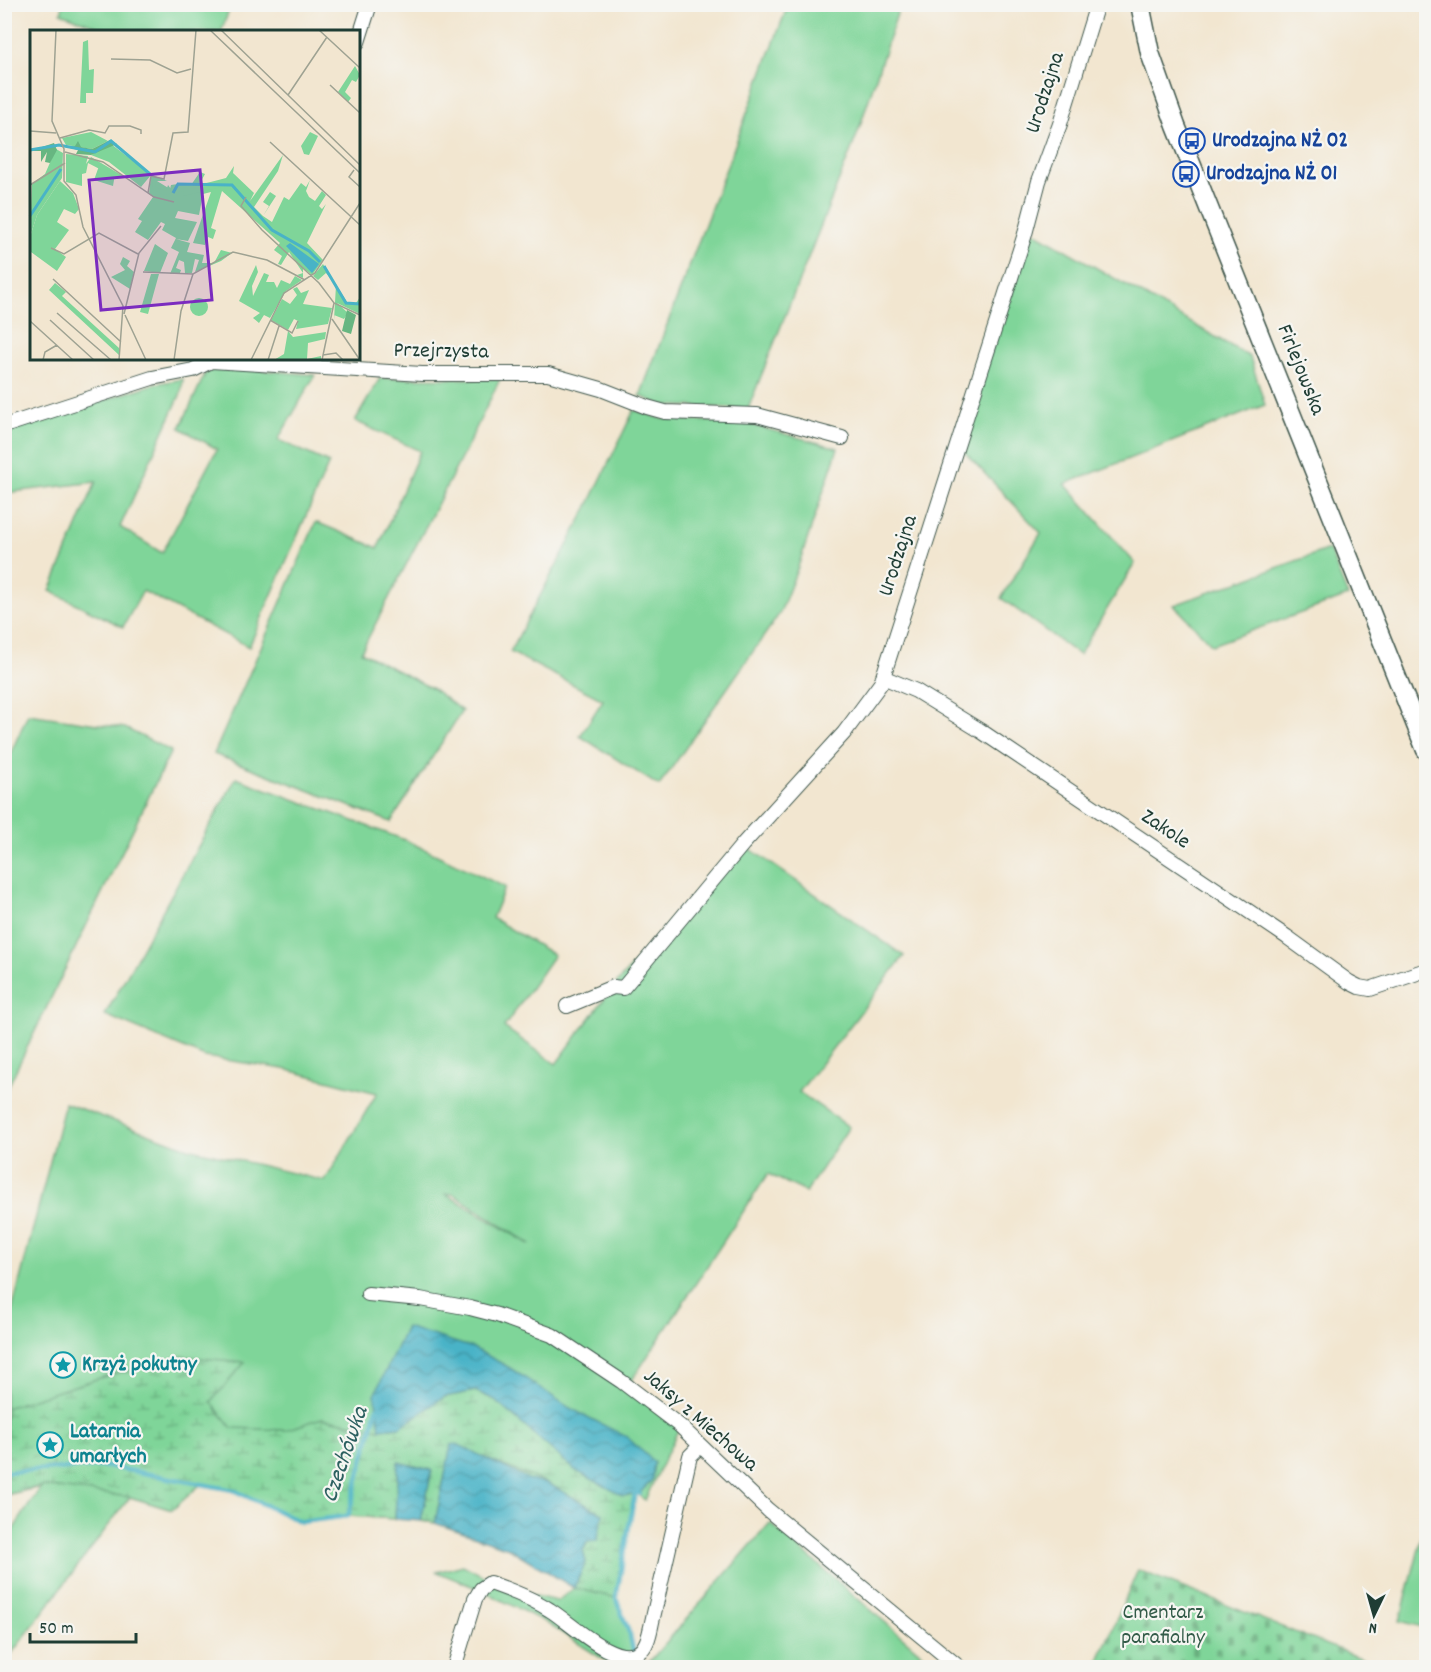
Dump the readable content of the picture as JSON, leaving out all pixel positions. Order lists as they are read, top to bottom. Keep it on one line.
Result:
{"streets":{"street":["Urodzajna","Przejrzysta","Firlejowska","Zakole","Jaksy z Miechowa"]},"crossings":[["Urodzajna","Zakole"]],"water":["Czechówka"],"parks":["Cmentarz parafialny"],"places":{"bus stop":["Urodzajna NŻ 02","Urodzajna NŻ 01"],"place":["Krzyż pokutny","Latarnia umarłych"]},"scale_bar":"50 m","north":"bottom"}
